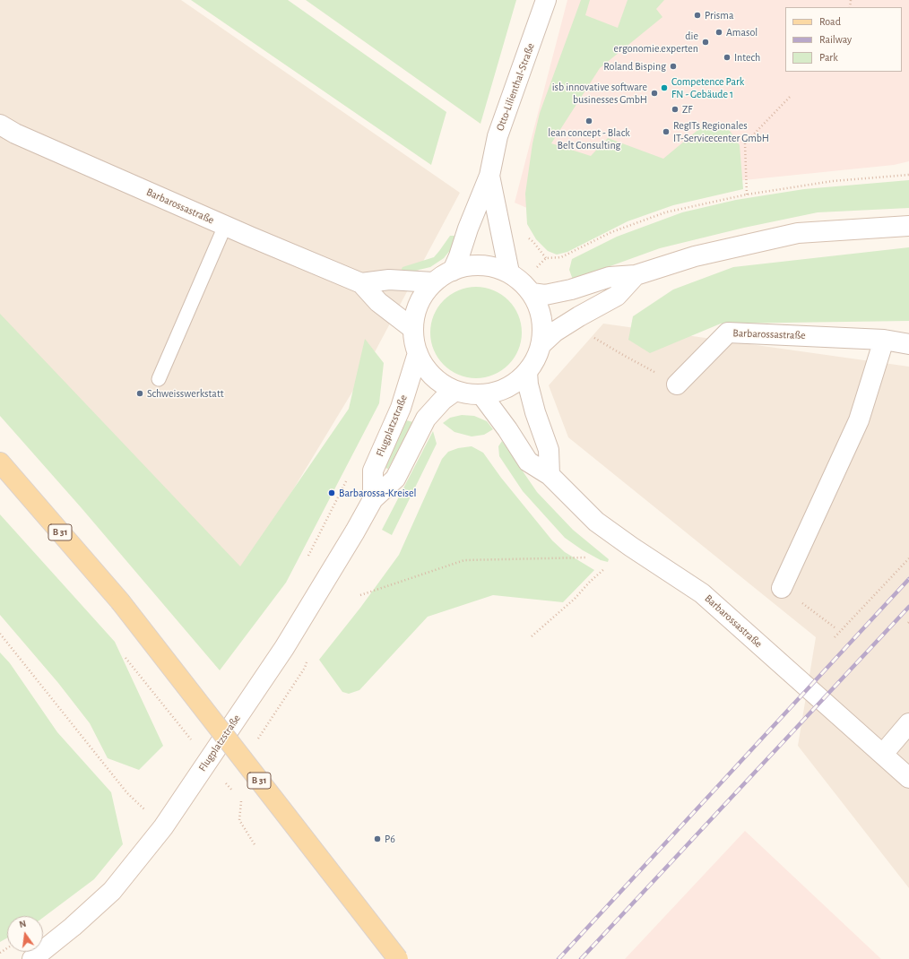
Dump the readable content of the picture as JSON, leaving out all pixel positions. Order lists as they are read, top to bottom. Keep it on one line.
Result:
{"streets":{"main road":["B 31"],"street":["Otto-Lilienthal-Straße","Barbarossastraße","Flugplatzstraße"]},"places":["Prisma","Amasol","die ergonomie.experten","Intech","Roland Bisping","Competence Park FN - Gebäude 1","isb innovative software businesses GmbH","ZF","lean concept - Black Belt Consulting","RegITs Regionales IT-Servicecenter GmbH","Schweisswerkstatt","Barbarossa-Kreisel","P6"],"legend":["Road","Railway","Park"],"north":"top"}
